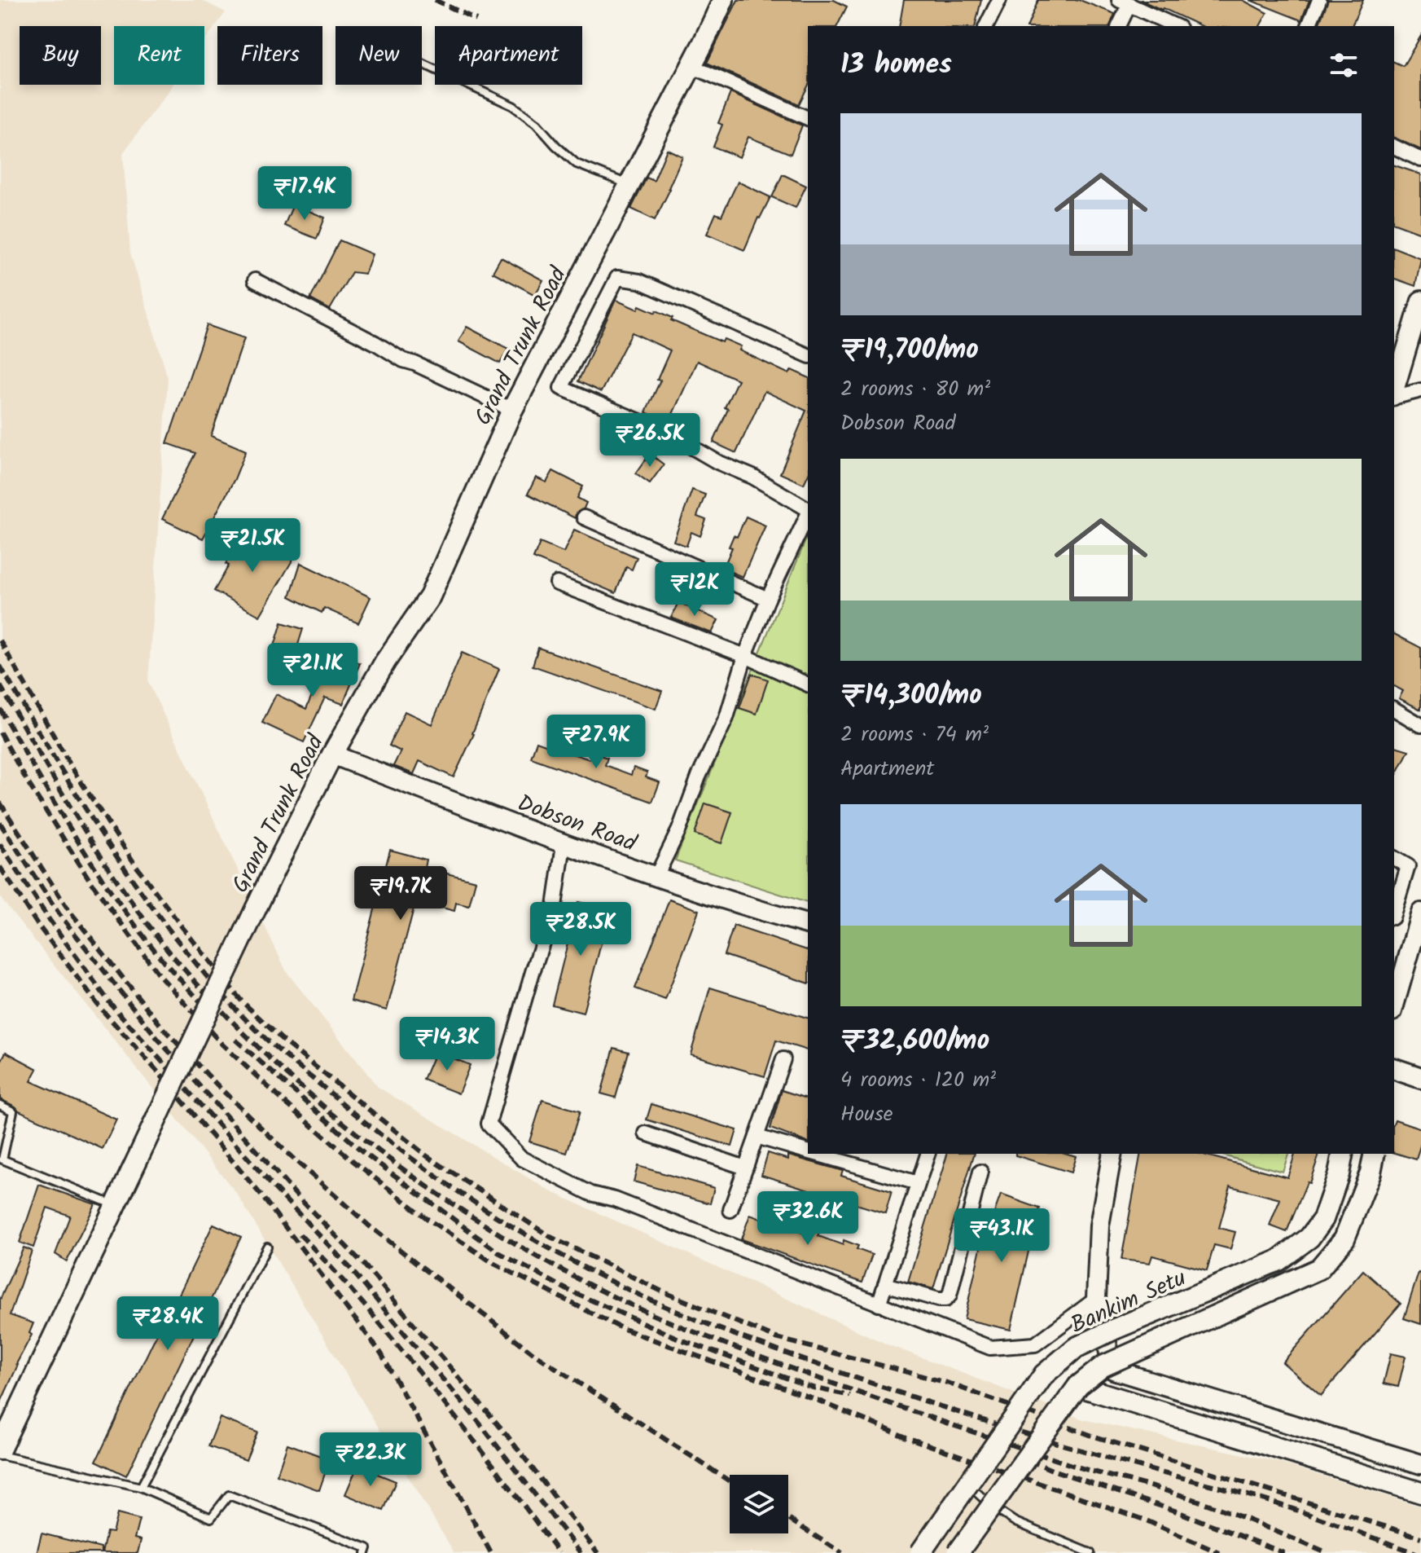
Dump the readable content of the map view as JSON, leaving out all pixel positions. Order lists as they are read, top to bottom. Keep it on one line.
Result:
{"streets":{"main road":["Grand Trunk Road","Bankim Setu"],"street":["Dobson Road"]},"crossings":[["Grand Trunk Road","Dobson Road"]],"page":{"chip":["Buy","Rent","Filters","New","Apartment"],"heading":"13 homes","list":[{"name":"₹19,700/mo","note":"2 rooms · 80 m² · Dobson Road"},{"name":"₹14,300/mo","note":"2 rooms · 74 m² · Apartment"},{"name":"₹32,600/mo","note":"4 rooms · 120 m² · House"}],"price":["₹17.4K","₹26.5K","₹21.5K","₹12K","₹21.1K","₹27.9K","₹19.7K","₹28.5K","₹14.3K","₹32.6K","₹43.1K","₹28.4K","₹22.3K"]}}
